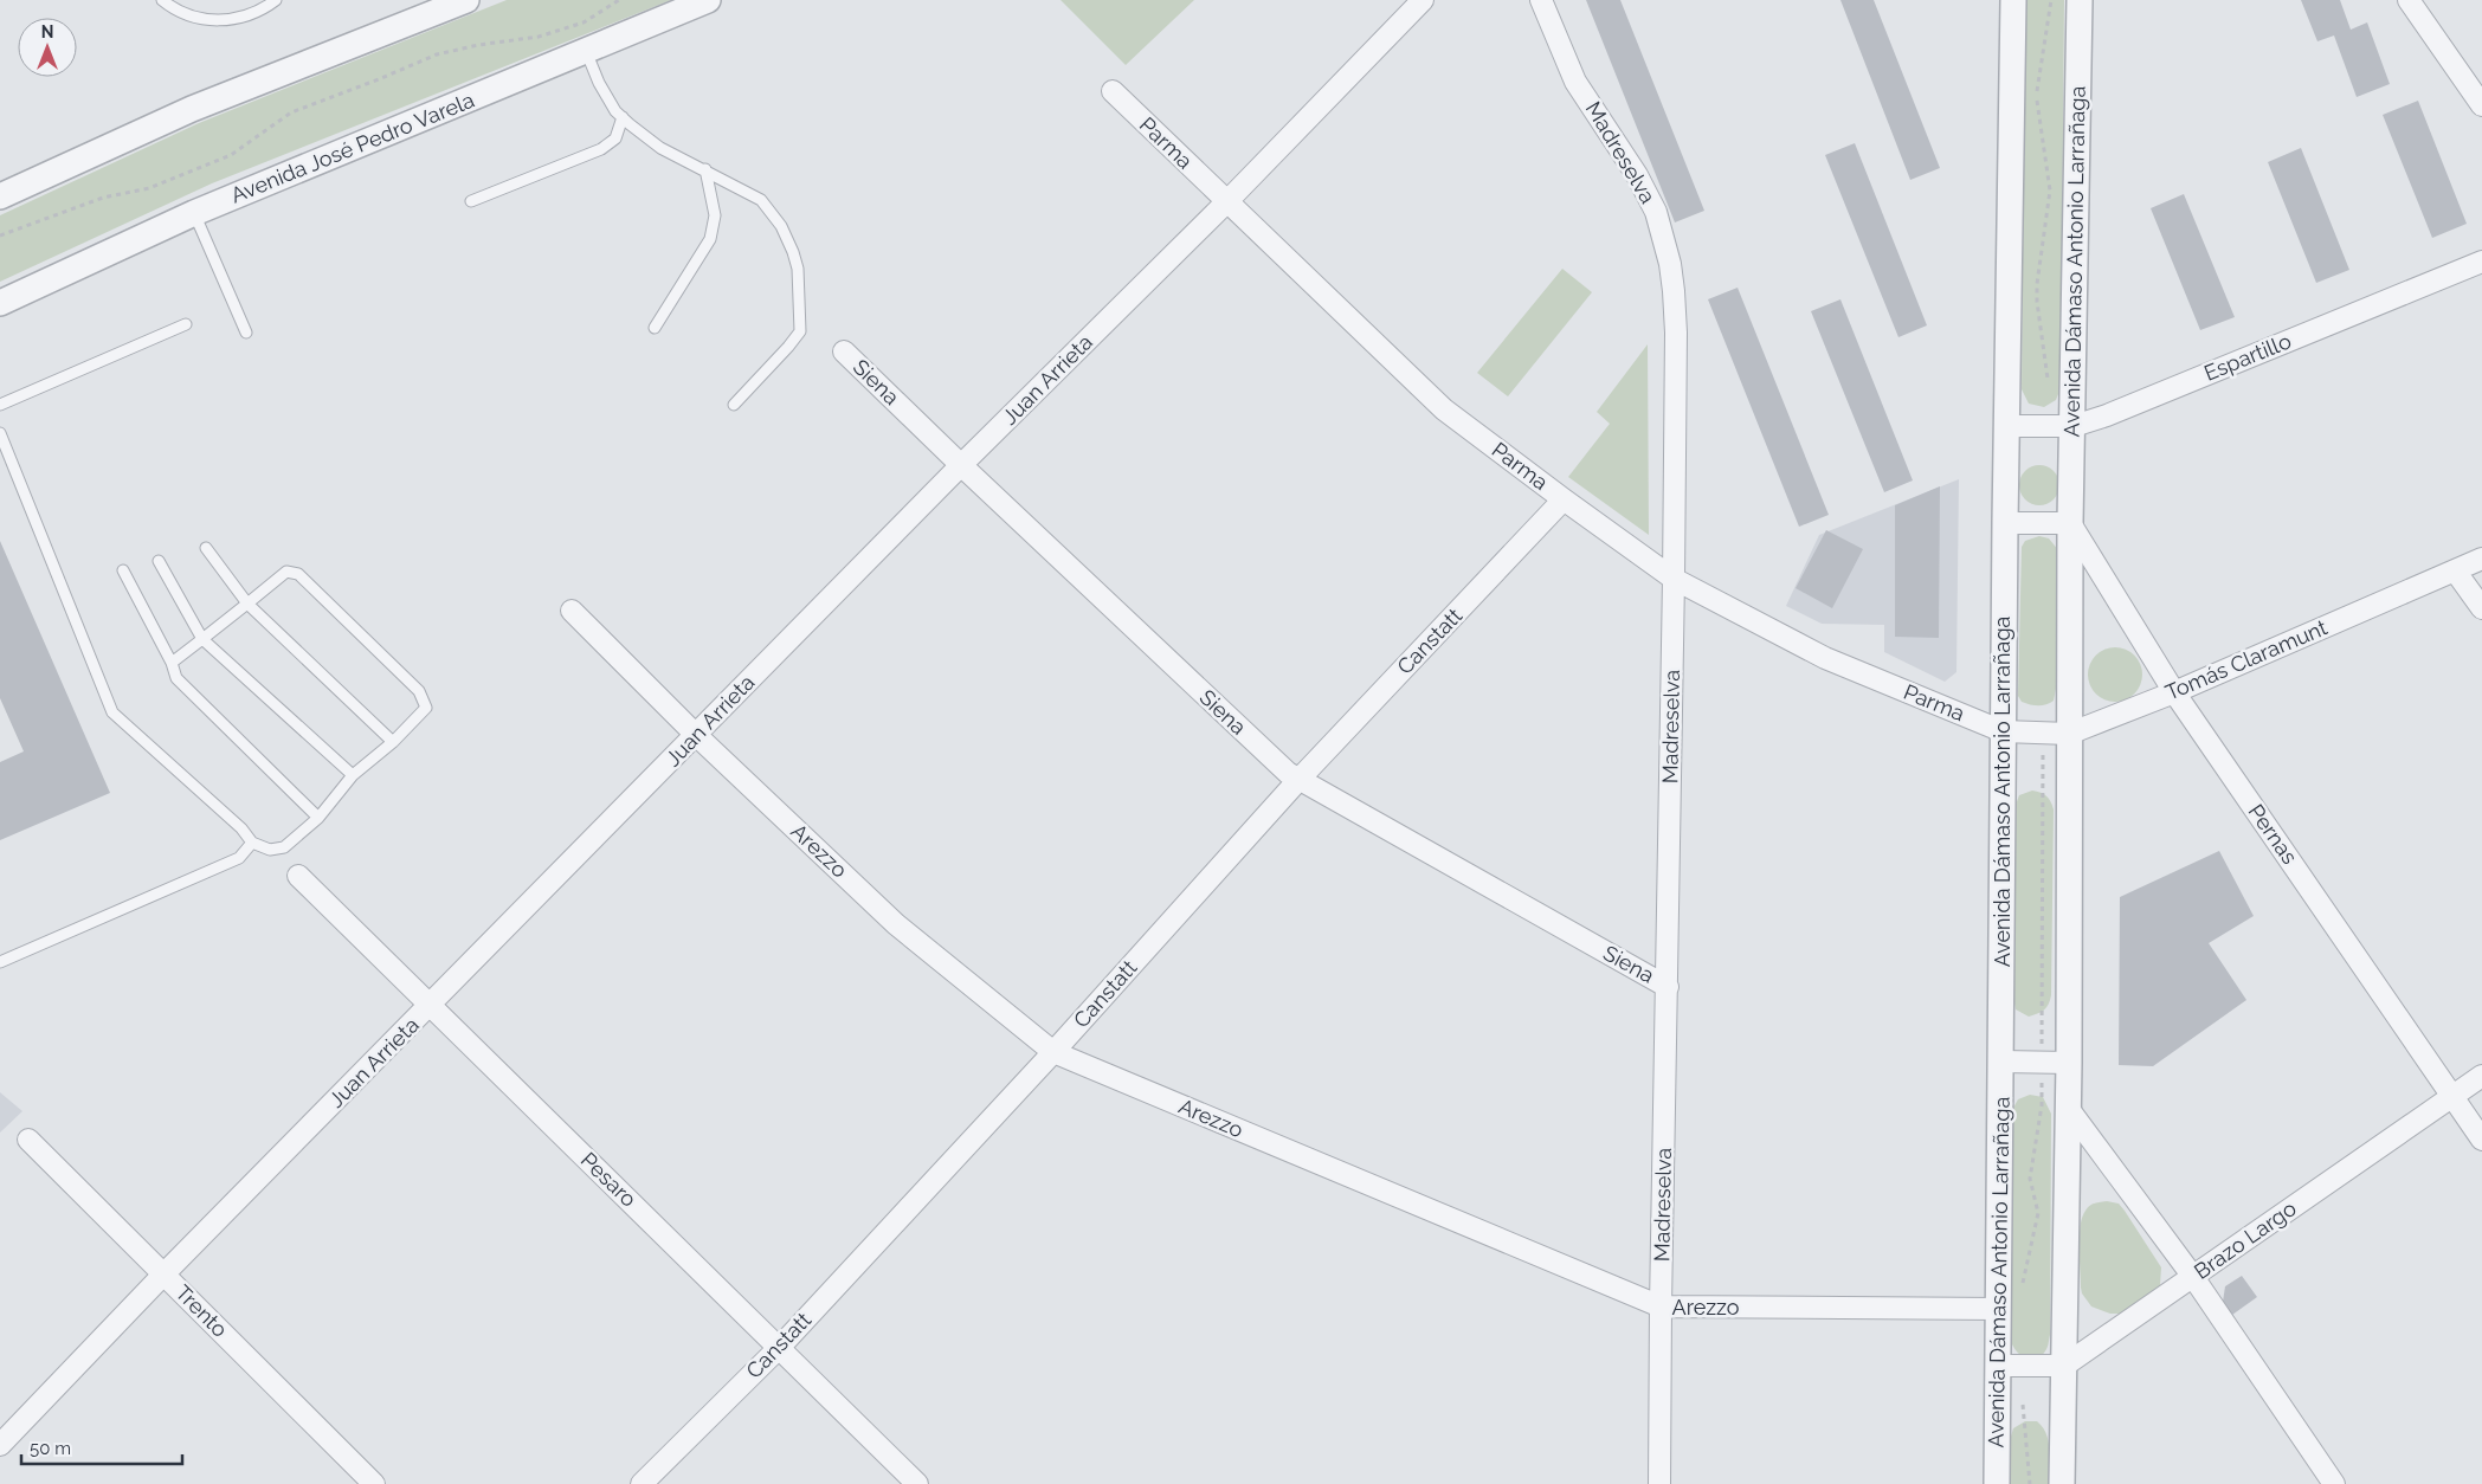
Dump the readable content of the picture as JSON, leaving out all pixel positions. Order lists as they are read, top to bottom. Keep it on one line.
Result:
{"streets":{"street":["Parma","Avenida José Pedro Varela","Madreselva","Avenida Dámaso Antonio Larrañaga","Espartillo","Juan Arrieta","Siena","Canstatt","Tomás Claramunt","Pernas","Arezzo","Pesaro","Brazo Largo","Trento"]},"crossings":[["Parma","Madreselva"],["Parma","Avenida Dámaso Antonio Larrañaga"],["Parma","Juan Arrieta"],["Parma","Canstatt"],["Parma","Tomás Claramunt"],["Madreselva","Siena"],["Madreselva","Arezzo"],["Avenida Dámaso Antonio Larrañaga","Espartillo"],["Avenida Dámaso Antonio Larrañaga","Tomás Claramunt"],["Avenida Dámaso Antonio Larrañaga","Pernas"],["Avenida Dámaso Antonio Larrañaga","Arezzo"],["Avenida Dámaso Antonio Larrañaga","Brazo Largo"],["Juan Arrieta","Siena"],["Juan Arrieta","Arezzo"],["Juan Arrieta","Pesaro"],["Juan Arrieta","Trento"],["Siena","Canstatt"],["Canstatt","Arezzo"],["Canstatt","Pesaro"],["Tomás Claramunt","Pernas"],["Pernas","Brazo Largo"]],"scale_bar":"50 m","north":"top"}
